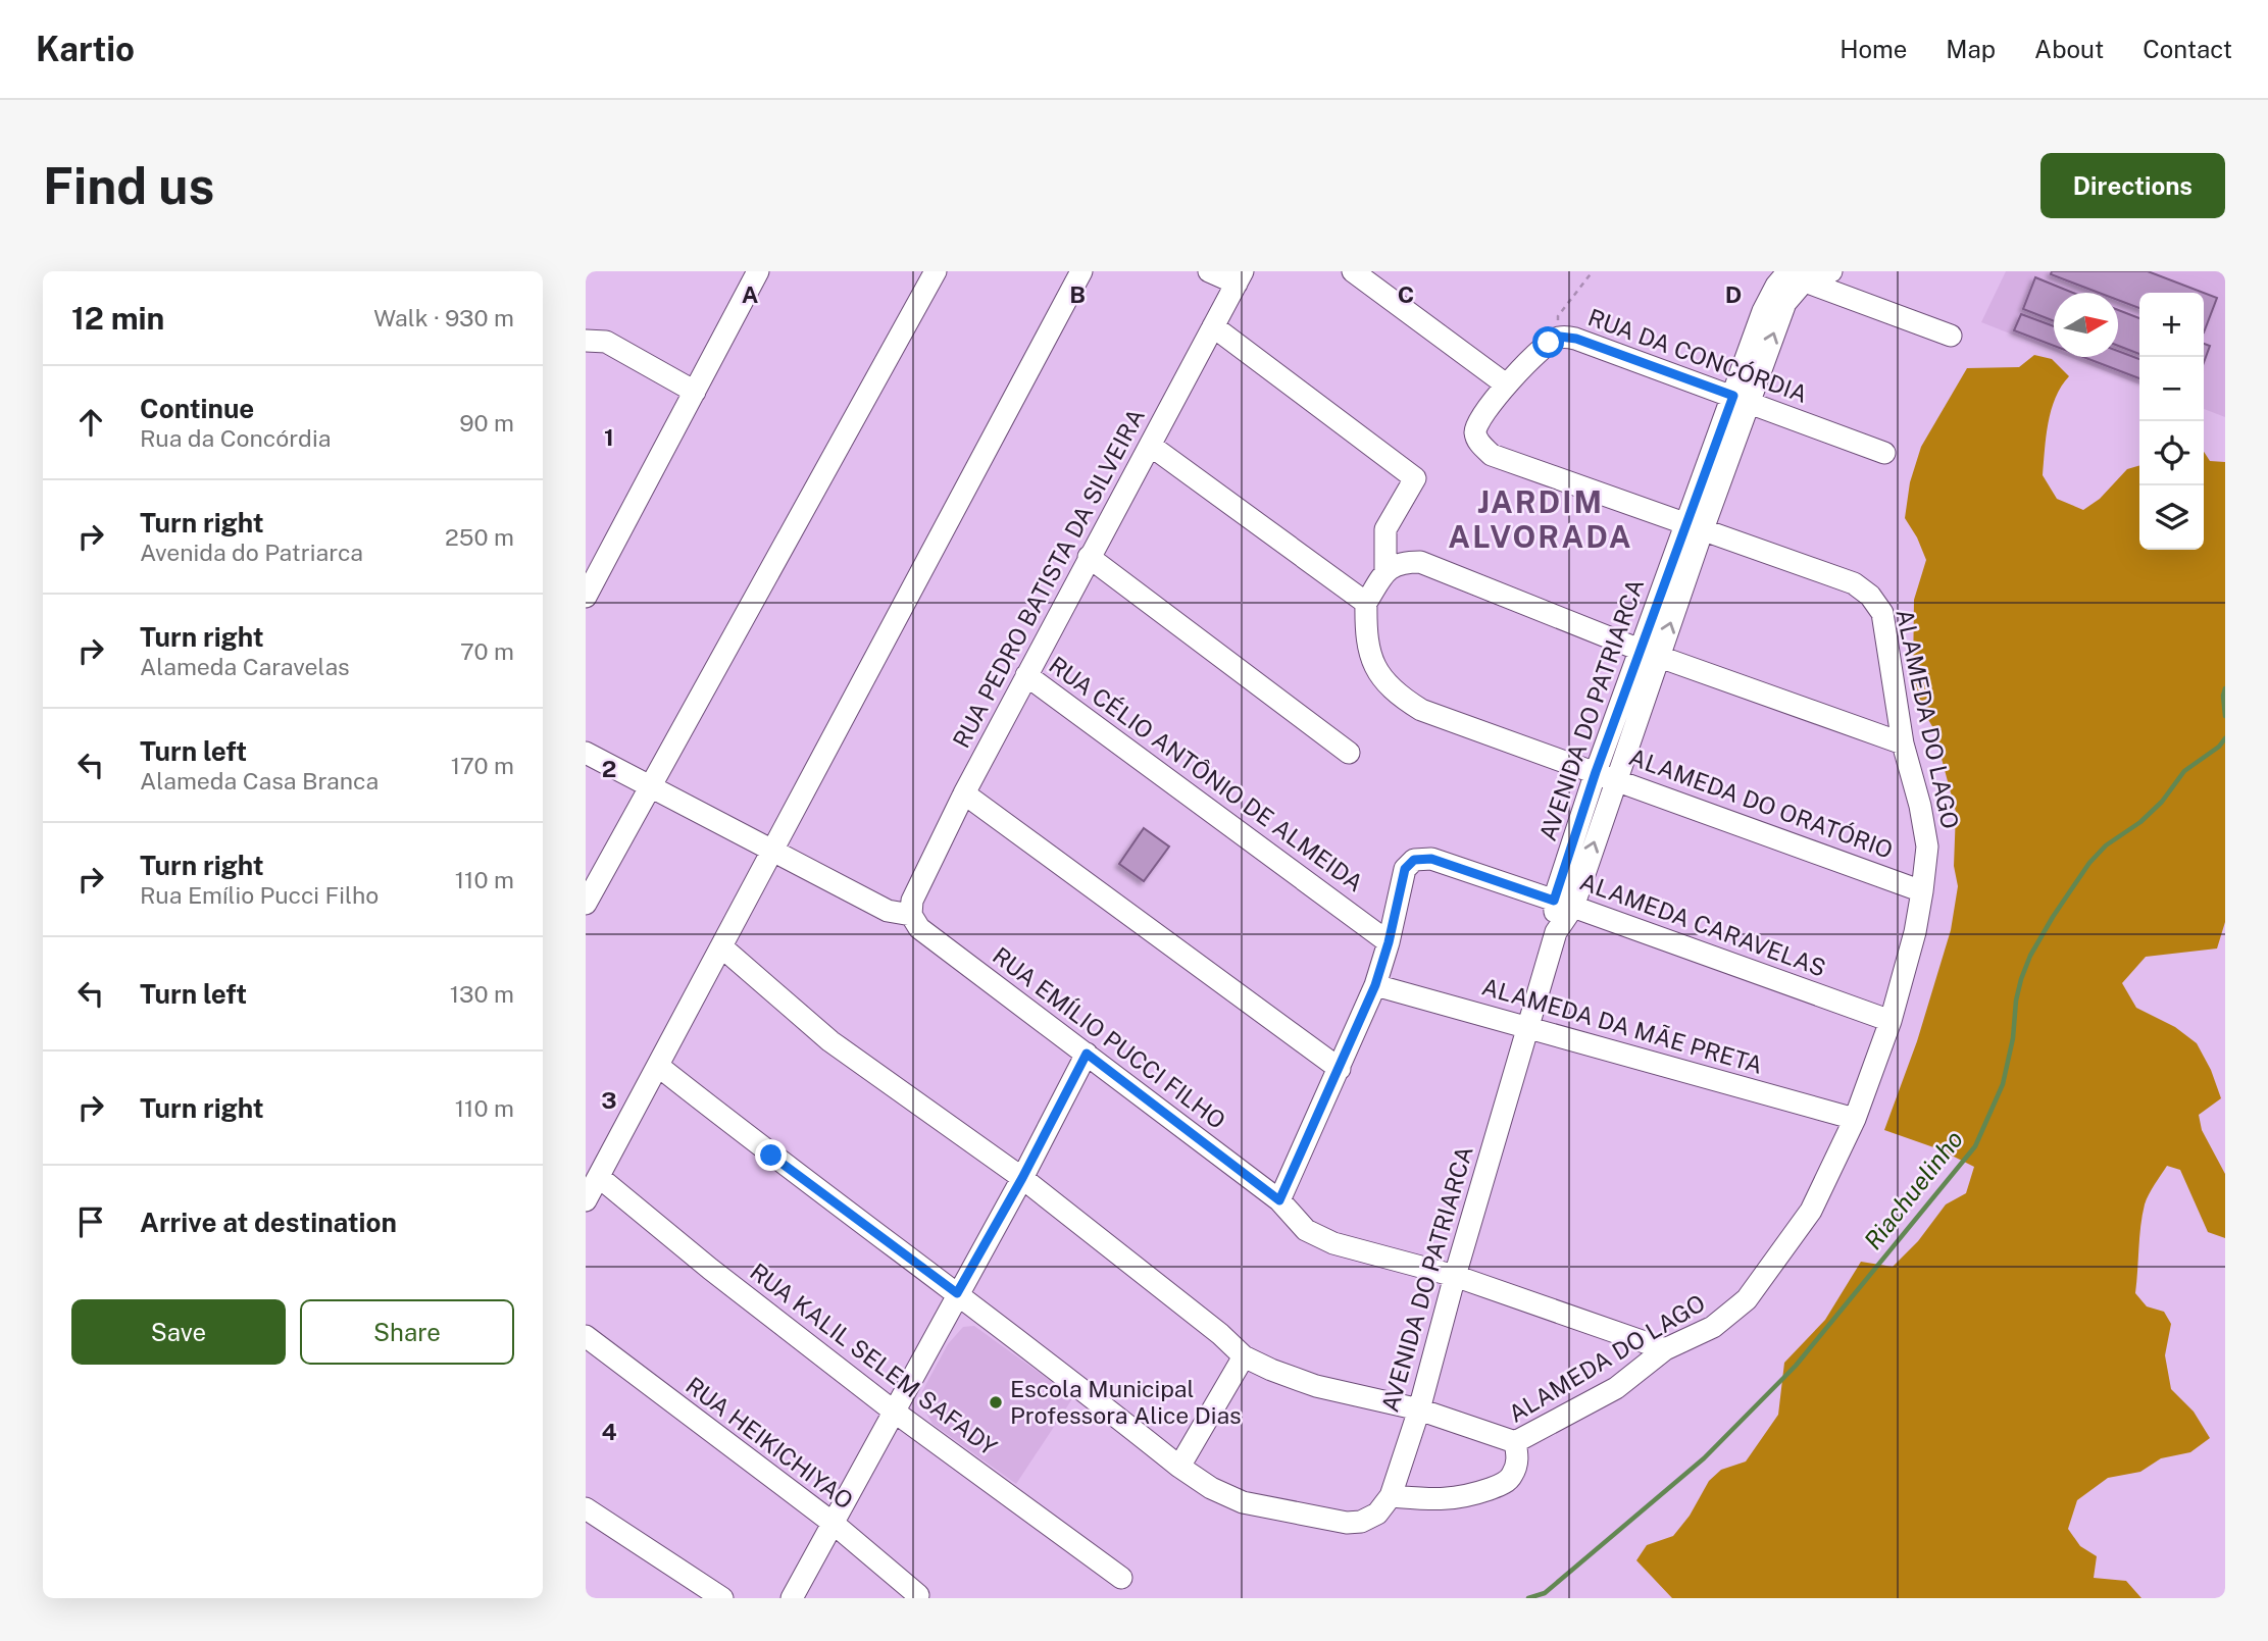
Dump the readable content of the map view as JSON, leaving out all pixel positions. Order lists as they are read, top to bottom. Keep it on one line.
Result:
{"streets":{"street":["RUA DA CONCÓRDIA","RUA PEDRO BATISTA DA SILVEIRA","AVENIDA DO PATRIARCA","ALAMEDA DO LAGO","RUA CÉLIO ANTÔNIO DE ALMEIDA","ALAMEDA DO ORATÓRIO","ALAMEDA CARAVELAS","ALAMEDA DA MÃE PRETA","RUA EMÍLIO PUCCI FILHO","RUA KALIL SELEM SAFADY","RUA HEIKICHIYAO"]},"crossings":[["RUA DA CONCÓRDIA","AVENIDA DO PATRIARCA"],["RUA DA CONCÓRDIA","ALAMEDA DO LAGO"],["RUA PEDRO BATISTA DA SILVEIRA","RUA CÉLIO ANTÔNIO DE ALMEIDA"],["RUA PEDRO BATISTA DA SILVEIRA","RUA EMÍLIO PUCCI FILHO"],["AVENIDA DO PATRIARCA","ALAMEDA DO LAGO"],["AVENIDA DO PATRIARCA","ALAMEDA DO ORATÓRIO"],["AVENIDA DO PATRIARCA","ALAMEDA CARAVELAS"],["AVENIDA DO PATRIARCA","ALAMEDA DA MÃE PRETA"],["AVENIDA DO PATRIARCA","RUA EMÍLIO PUCCI FILHO"],["ALAMEDA DO LAGO","ALAMEDA DO ORATÓRIO"],["ALAMEDA DO LAGO","ALAMEDA CARAVELAS"],["ALAMEDA DO LAGO","ALAMEDA DA MÃE PRETA"],["ALAMEDA DO LAGO","RUA EMÍLIO PUCCI FILHO"],["RUA CÉLIO ANTÔNIO DE ALMEIDA","ALAMEDA CARAVELAS"]],"districts":["JARDIM ALVORADA"],"water":["Riachuelinho"],"places":["Escola Municipal Professora Alice Dias"],"north":"right","page":{"header":"Kartio","nav":["Home","Map","About","Contact"],"buttons":["Directions",["Save","Share"]],"title":"Find us","heading":["12 min","Walk · 930 m"],"map_buttons":["+","−"],"list":[["Continue","Rua da Concórdia","90 m"],["Turn right","Avenida do Patriarca","250 m"],["Turn right","Alameda Caravelas","70 m"],["Turn left","Alameda Casa Branca","170 m"],["Turn right","Rua Emílio Pucci Filho","110 m"],["Turn left","130 m"],["Turn right","110 m"],"Arrive at destination"]},"grid":{"columns":["A","B","C","D"],"rows":["1","2","3","4"]}}
